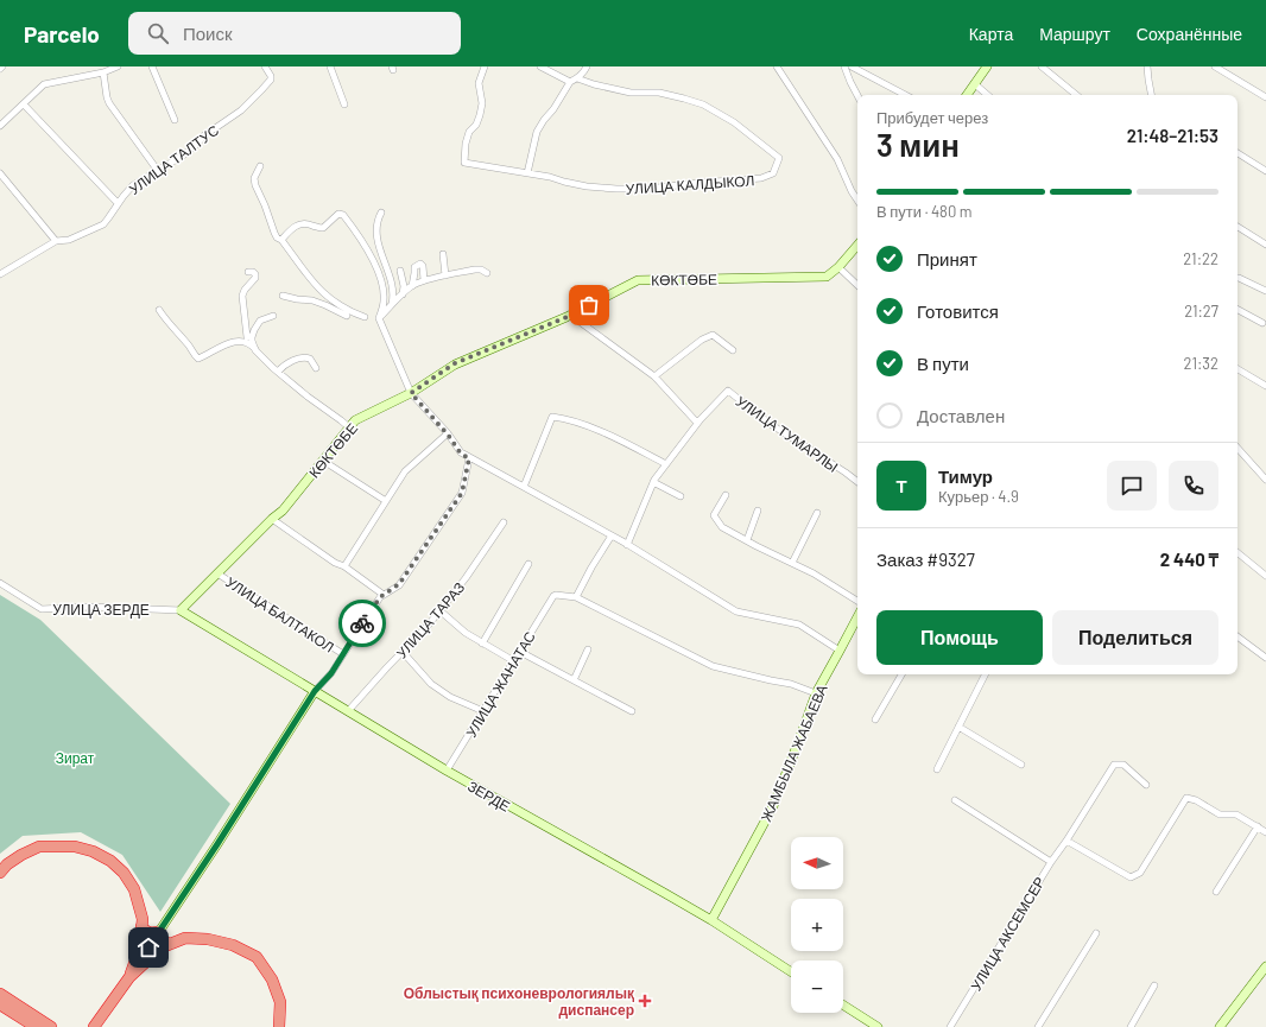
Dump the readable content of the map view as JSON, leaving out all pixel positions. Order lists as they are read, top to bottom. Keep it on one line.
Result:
{"streets":{"street":["УЛИЦА ТАЛТУС","УЛИЦА КАЛДЫКОЛ","КӨКТӨБЕ","УЛИЦА ТУМАРЛЫ","УЛИЦА ЗЕРДЕ","УЛИЦА БАЛТАКОЛ","УЛИЦА ТАРАЗ","УЛИЦА ЖАНАТАС","ЖАМБЫЛА ЖАБАЕВА","ЗЕРДЕ","УЛИЦА АКСЕМСЕР"]},"crossings":[["КӨКТӨБЕ","УЛИЦА ЗЕРДЕ"],["КӨКТӨБЕ","УЛИЦА БАЛТАКОЛ"],["КӨКТӨБЕ","ЗЕРДЕ"],["УЛИЦА ЗЕРДЕ","ЗЕРДЕ"],["УЛИЦА ТАРАЗ","ЗЕРДЕ"],["УЛИЦА ЖАНАТАС","ЗЕРДЕ"],["ЖАМБЫЛА ЖАБАЕВА","ЗЕРДЕ"]],"parks":["Зират"],"places":{"health":["Облыстық психоневрологиялық диспансер"]},"north":"left","page":{"header":"Parcelo","search":"Поиск","nav":["Карта","Маршрут","Сохранённые"],"heading":["3 мин","Прибудет через","21:48–21:53"],"panel":["Тимур","Курьер · 4.9","Заказ #9327","2 440 ₸"],"bar":"В пути · 480 m","list":[["Принят","21:22"],["Готовится","21:27"],["В пути","21:32"],"Доставлен"],"round":"Т","buttons":["Помощь","Поделиться"],"map_buttons":["+","−"]}}
